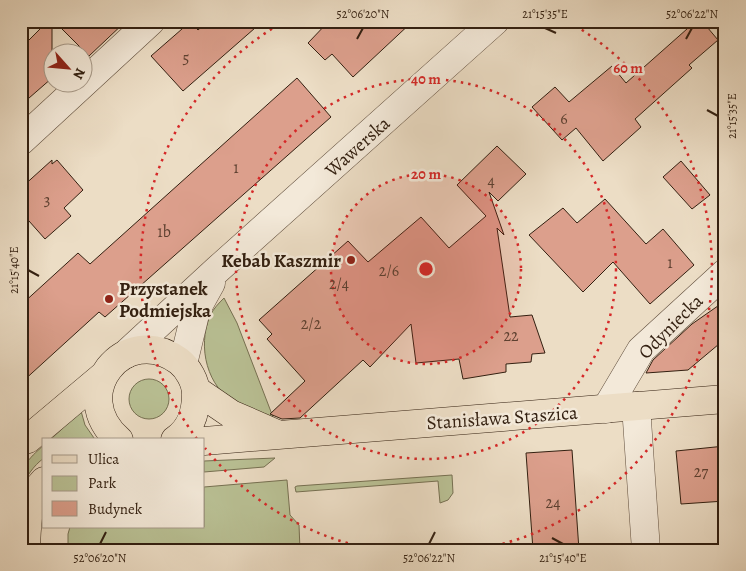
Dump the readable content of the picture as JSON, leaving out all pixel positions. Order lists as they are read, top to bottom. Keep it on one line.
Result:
{"streets":{"main road":["Stanisława Staszica"],"street":["Wawerska","Odyniecka"]},"crossings":[["Odyniecka","Stanisława Staszica"]],"places":["Kebab Kaszmir","Przystanek Podmiejska"],"house_numbers":["5","6","1","4","3","1b","1","2/6","2/4","2/2","22","27","24"],"legend":["Ulica","Park","Budynek"],"north":"bottom right","coordinates":["52°06'20\"N","21°15'35\"E","52°06'22\"N","21°15'40\"E"],"rings":["60 m","40 m","20 m"]}
